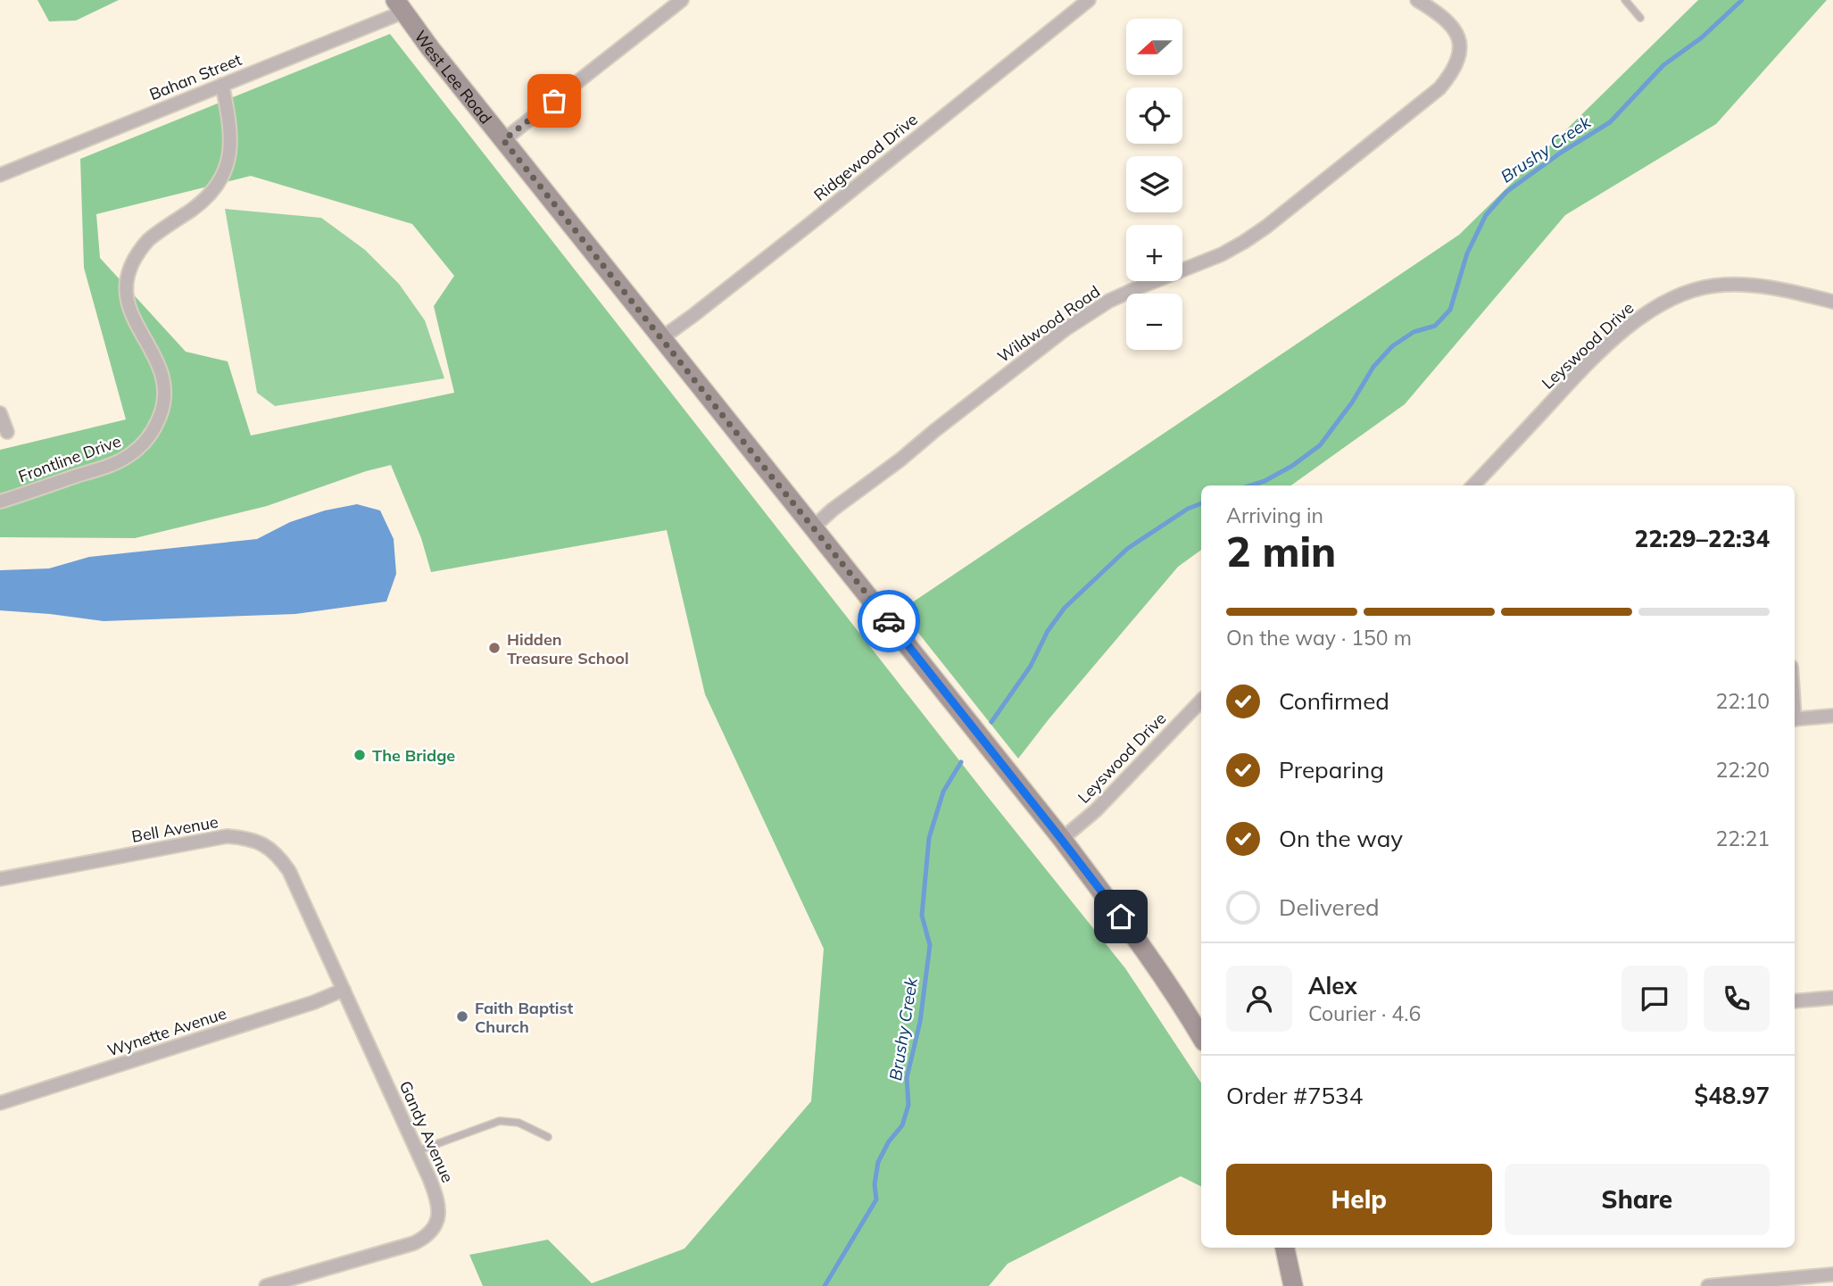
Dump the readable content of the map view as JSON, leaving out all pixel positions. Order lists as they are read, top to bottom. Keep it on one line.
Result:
{"streets":{"street":["Bahan Street","West Lee Road","Ridgewood Drive","Wildwood Road","Leyswood Drive","Frontline Drive","Bell Avenue","Wynette Avenue","Gandy Avenue"]},"crossings":[["Bahan Street","West Lee Road"],["Bahan Street","Frontline Drive"],["West Lee Road","Ridgewood Drive"],["West Lee Road","Wildwood Road"],["West Lee Road","Leyswood Drive"],["Bell Avenue","Wynette Avenue"],["Bell Avenue","Gandy Avenue"],["Wynette Avenue","Gandy Avenue"]],"water":["Brushy Creek"],"places":["Hidden Treasure School","The Bridge","Faith Baptist Church"],"north":"left","page":{"map_buttons":["+","−"],"heading":["2 min","Arriving in","22:29–22:34"],"panel":["Alex","Courier · 4.6","Order #7534","$48.97"],"bar":"On the way · 150 m","list":[["Confirmed","22:10"],["Preparing","22:20"],["On the way","22:21"],"Delivered"],"buttons":["Help","Share"]}}
